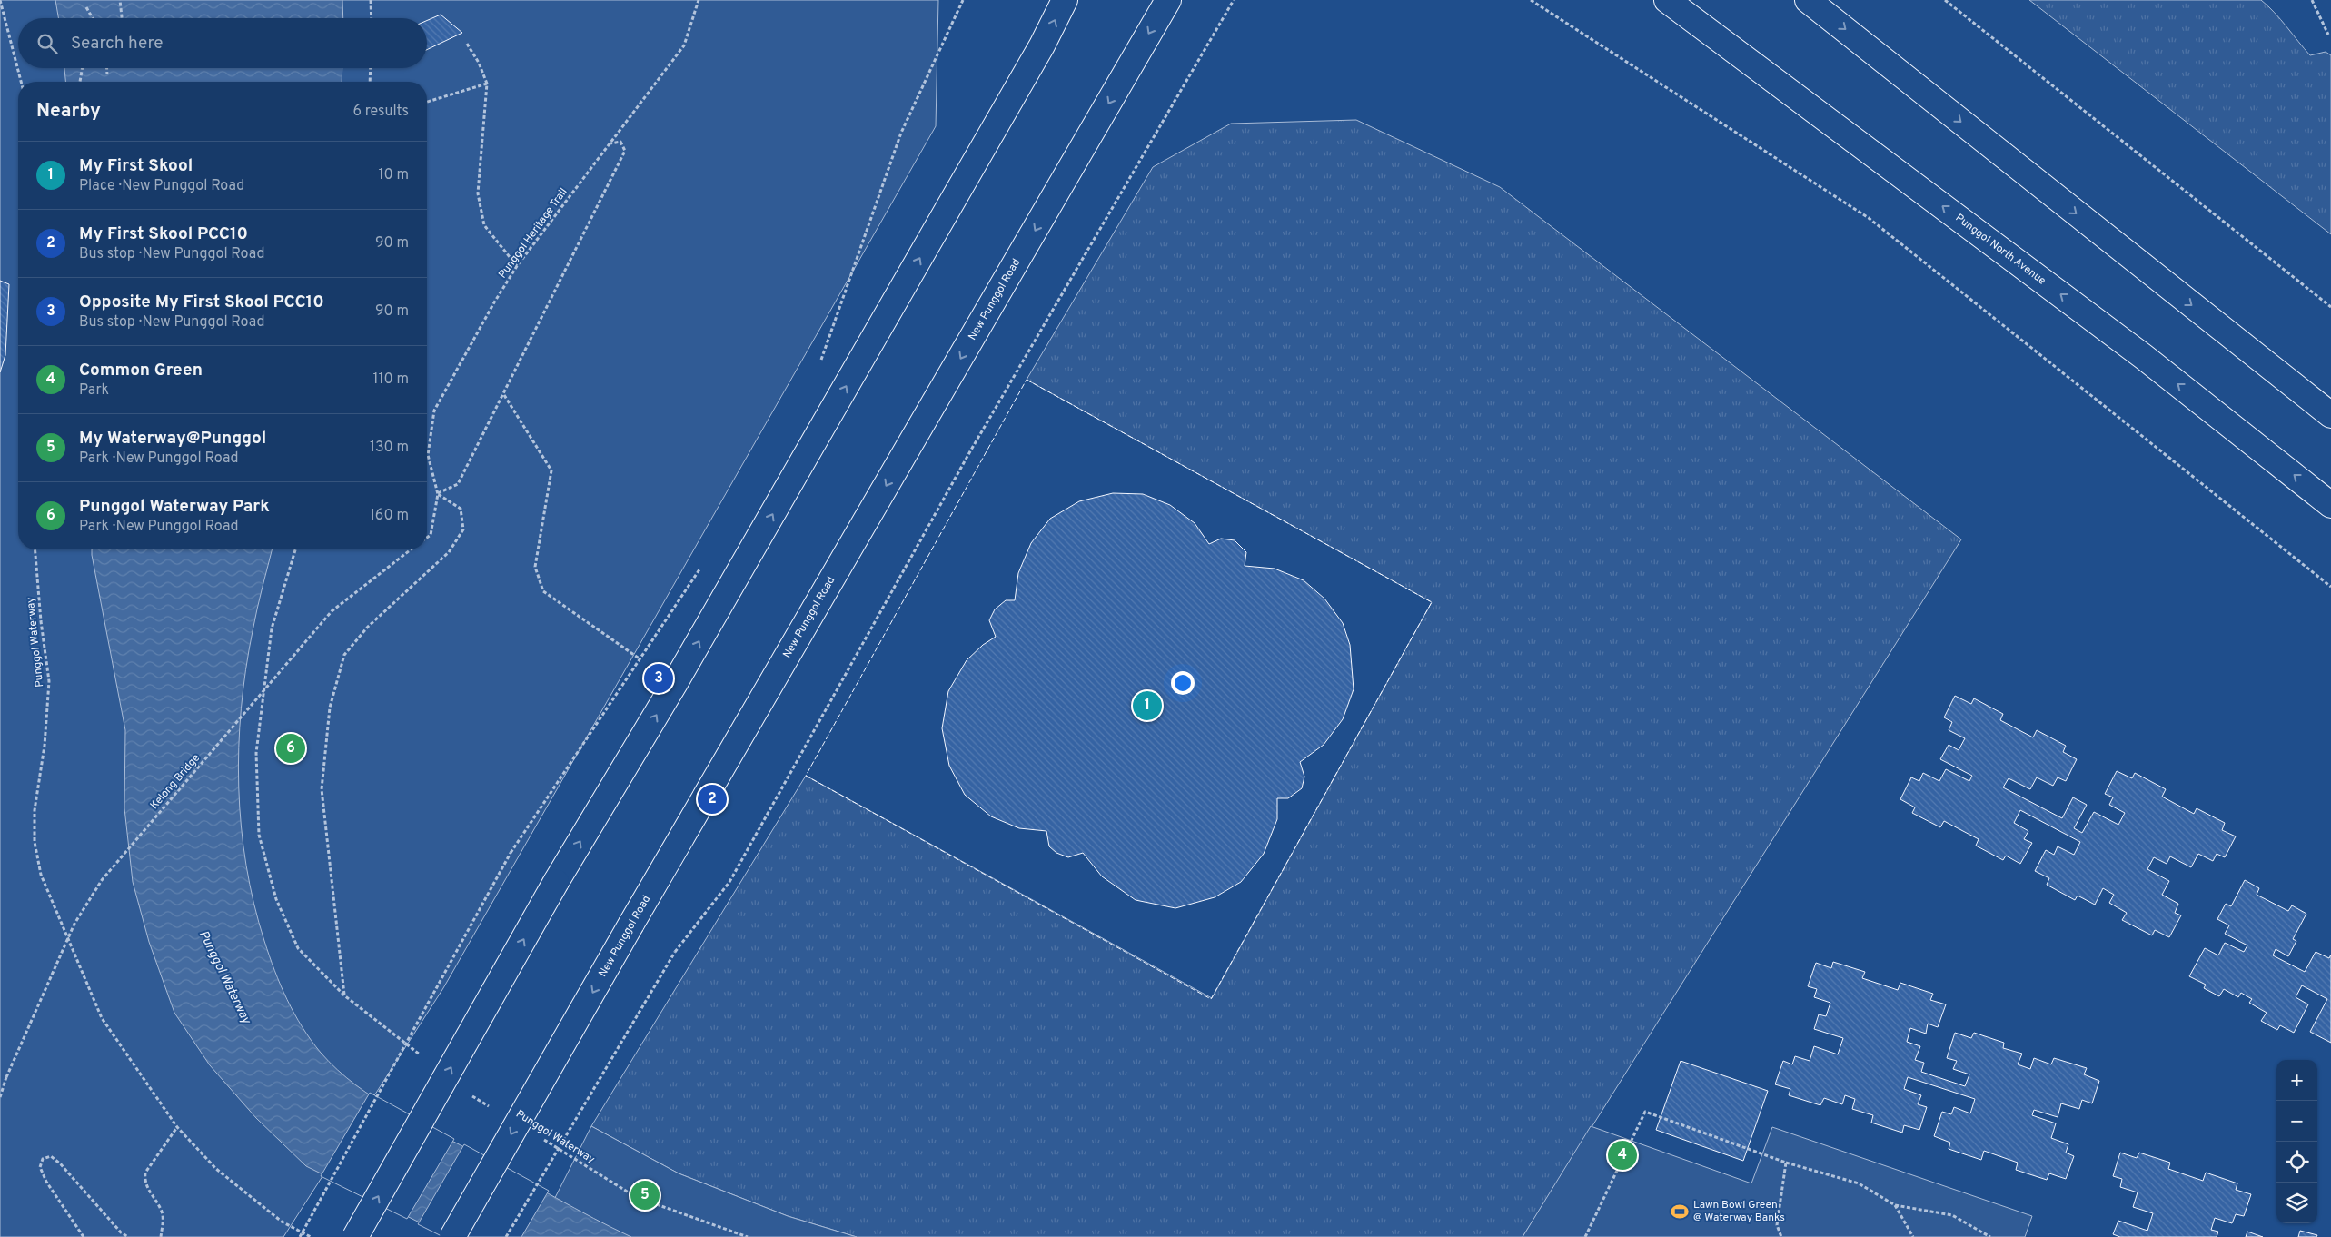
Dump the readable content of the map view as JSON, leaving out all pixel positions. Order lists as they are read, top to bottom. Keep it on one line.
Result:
{"streets":{"main road":["Punggol North Avenue","New Punggol Road"],"path":["Punggol Heritage Trail","Punggol Waterway","Kelong Bridge"]},"water":["Punggol Waterway"],"places":{"sports":["Lawn Bowl Green @ Waterway Banks"]},"page":{"search":"Search here","heading":["Nearby","6 results"],"list":[{"mark":"1","name":"My First Skool","note":"Place · New Punggol Road","value":"10 m"},{"mark":"2","name":"My First Skool PCC10","note":"Bus stop · New Punggol Road","value":"90 m"},{"mark":"3","name":"Opposite My First Skool PCC10","note":"Bus stop · New Punggol Road","value":"90 m"},{"mark":"4","name":"Common Green","note":"Park","value":"110 m"},{"mark":"5","name":"My Waterway@Punggol","note":"Park · New Punggol Road","value":"130 m"},{"mark":"6","name":"Punggol Waterway Park","note":"Park · New Punggol Road","value":"160 m"}],"pins":["3","1","6","2","4","5"],"map_buttons":["+","−"]}}
